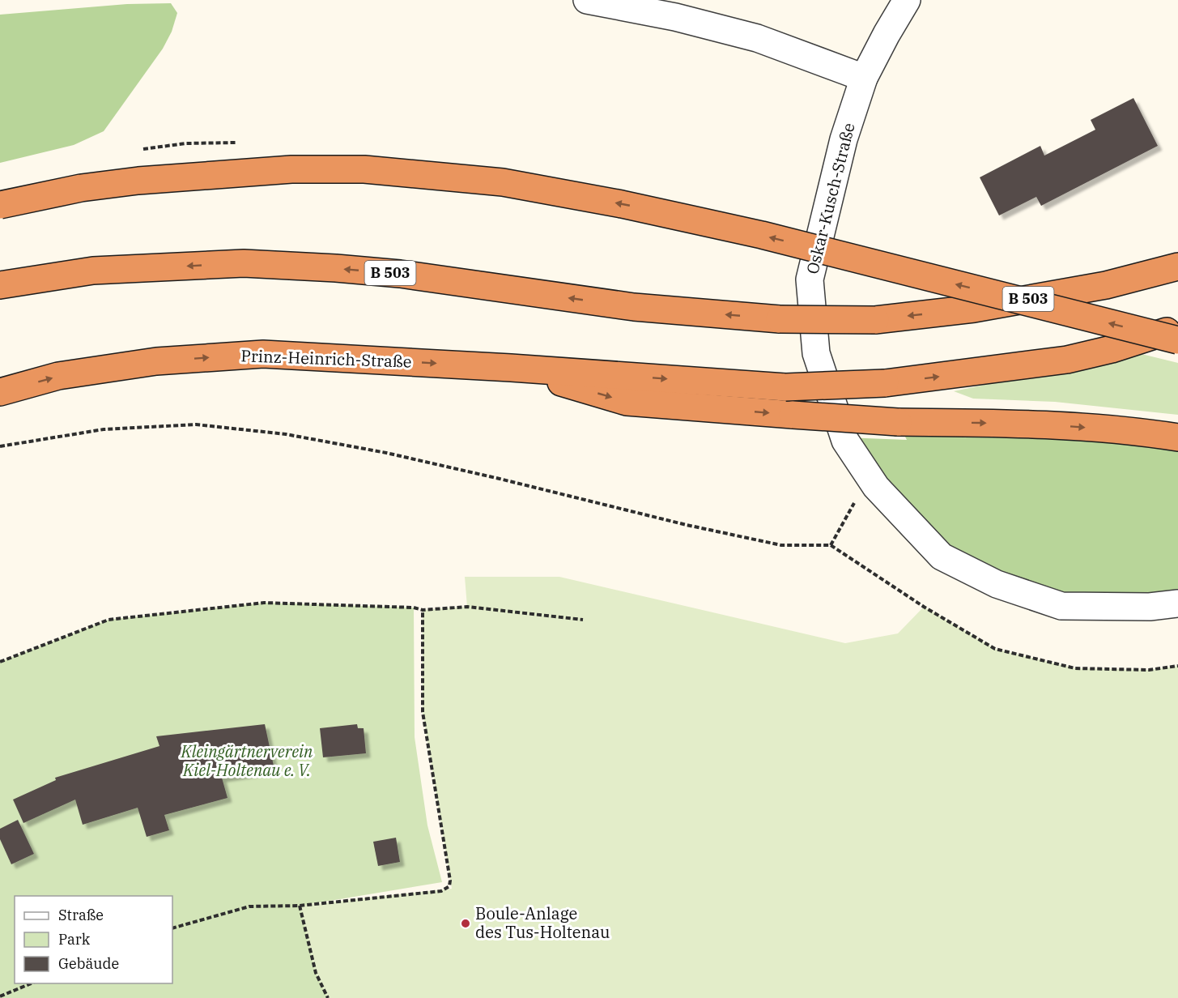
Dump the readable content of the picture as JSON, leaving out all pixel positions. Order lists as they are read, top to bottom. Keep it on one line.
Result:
{"streets":{"highway":["B 503","Prinz-Heinrich-Straße"],"street":["Oskar-Kusch-Straße"]},"parks":["Kleingärtnerverein Kiel-Holtenau e. V."],"places":["Boule-Anlage des Tus-Holtenau"],"legend":["Straße","Park","Gebäude"]}
